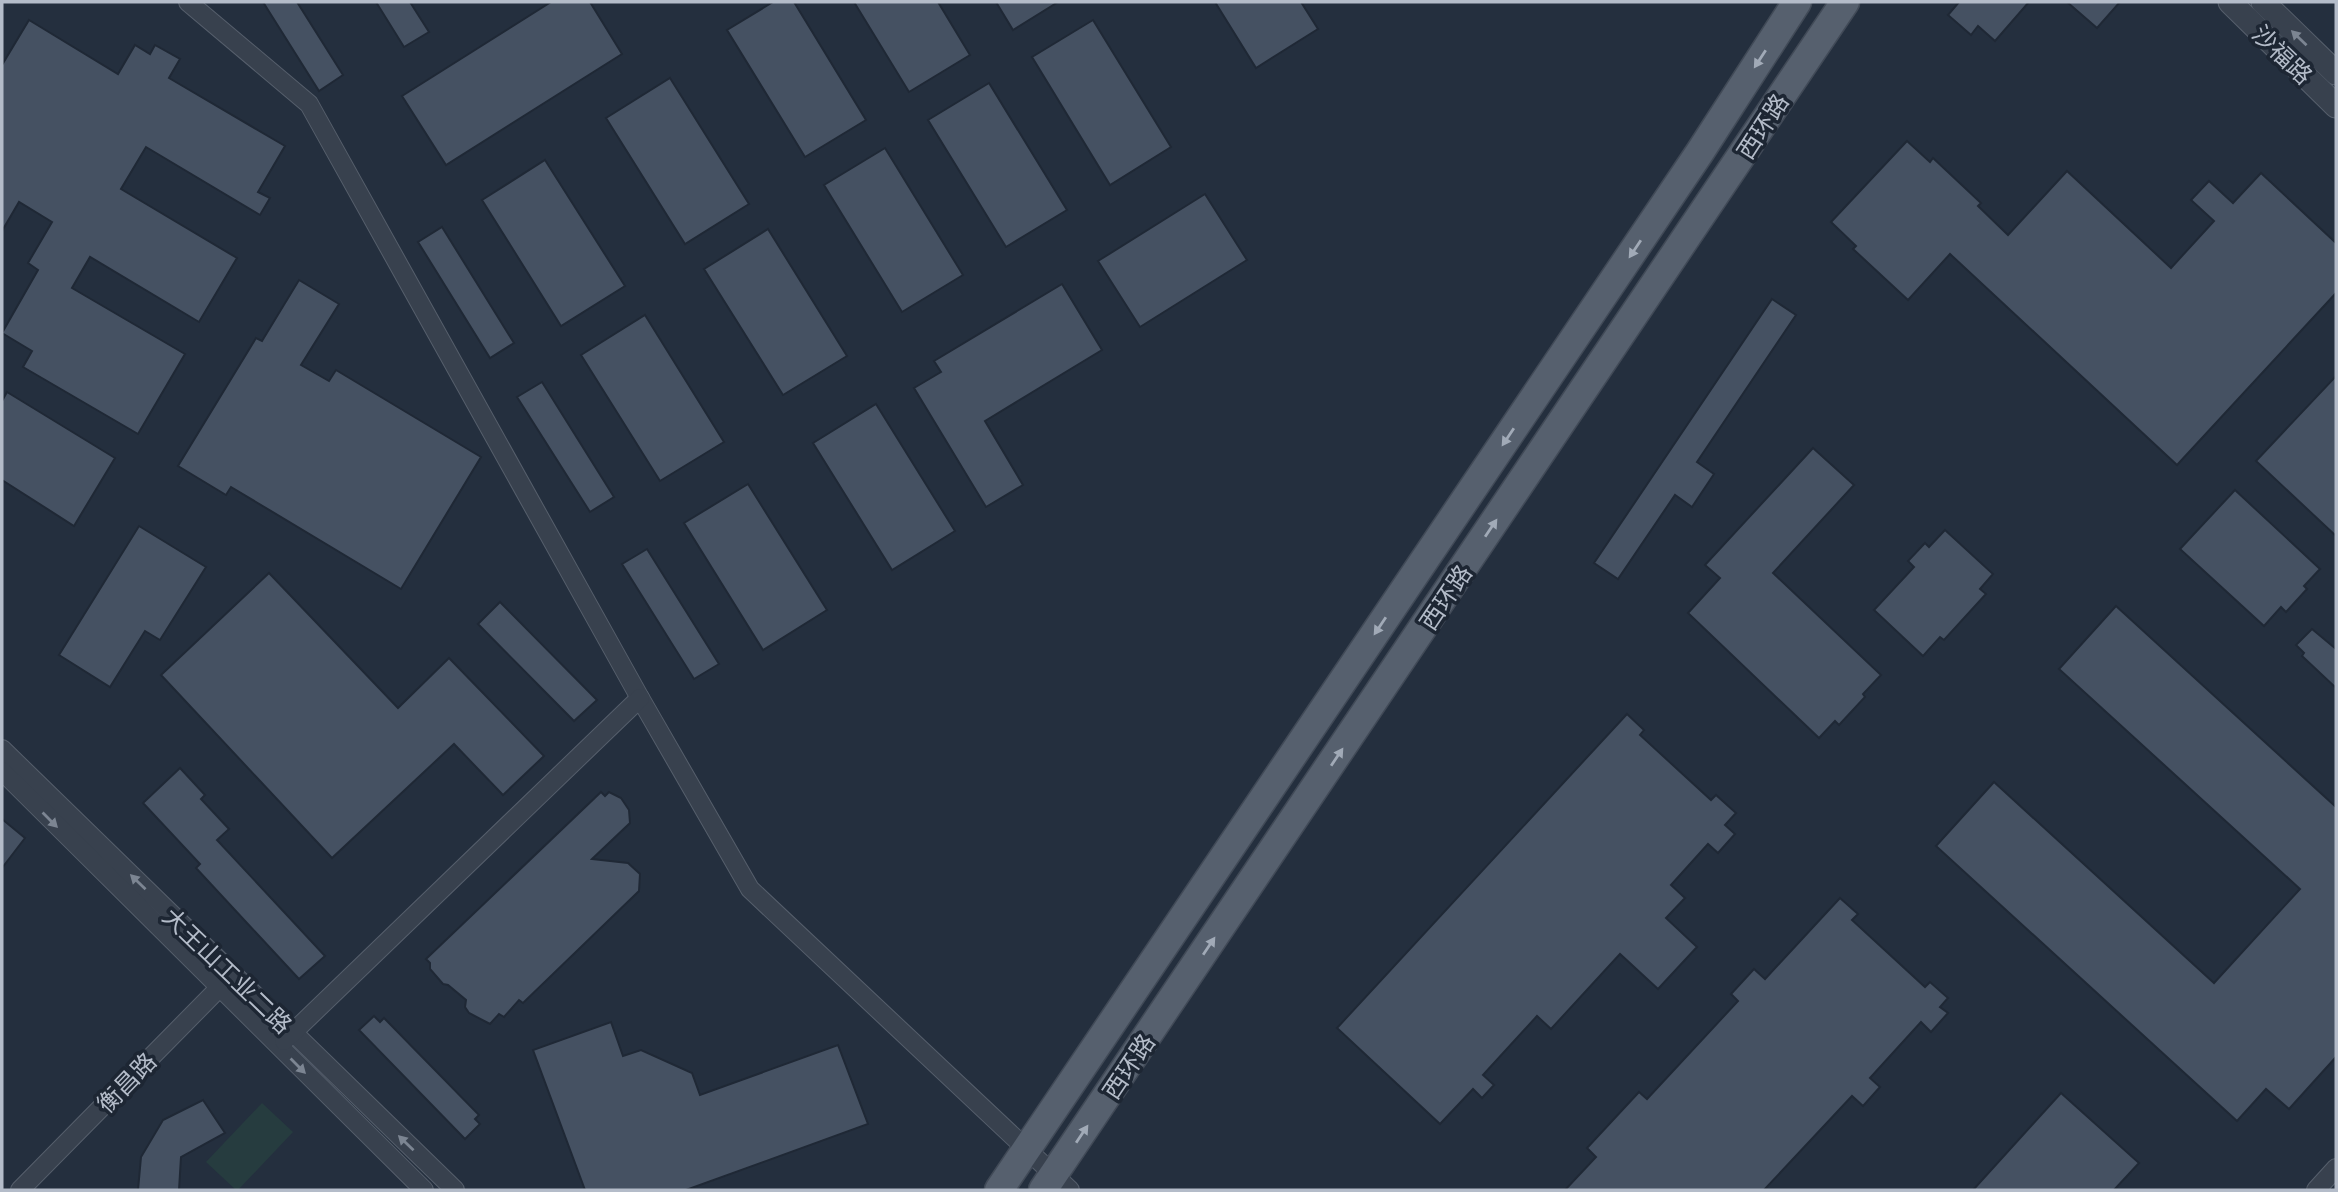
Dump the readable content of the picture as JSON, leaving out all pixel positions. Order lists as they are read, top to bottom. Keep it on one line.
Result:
{"streets":{"main road":["西环路"],"street":["沙福路","大王山工业二路","衡昌路"]},"crossings":[["大王山工业二路","衡昌路"]]}
